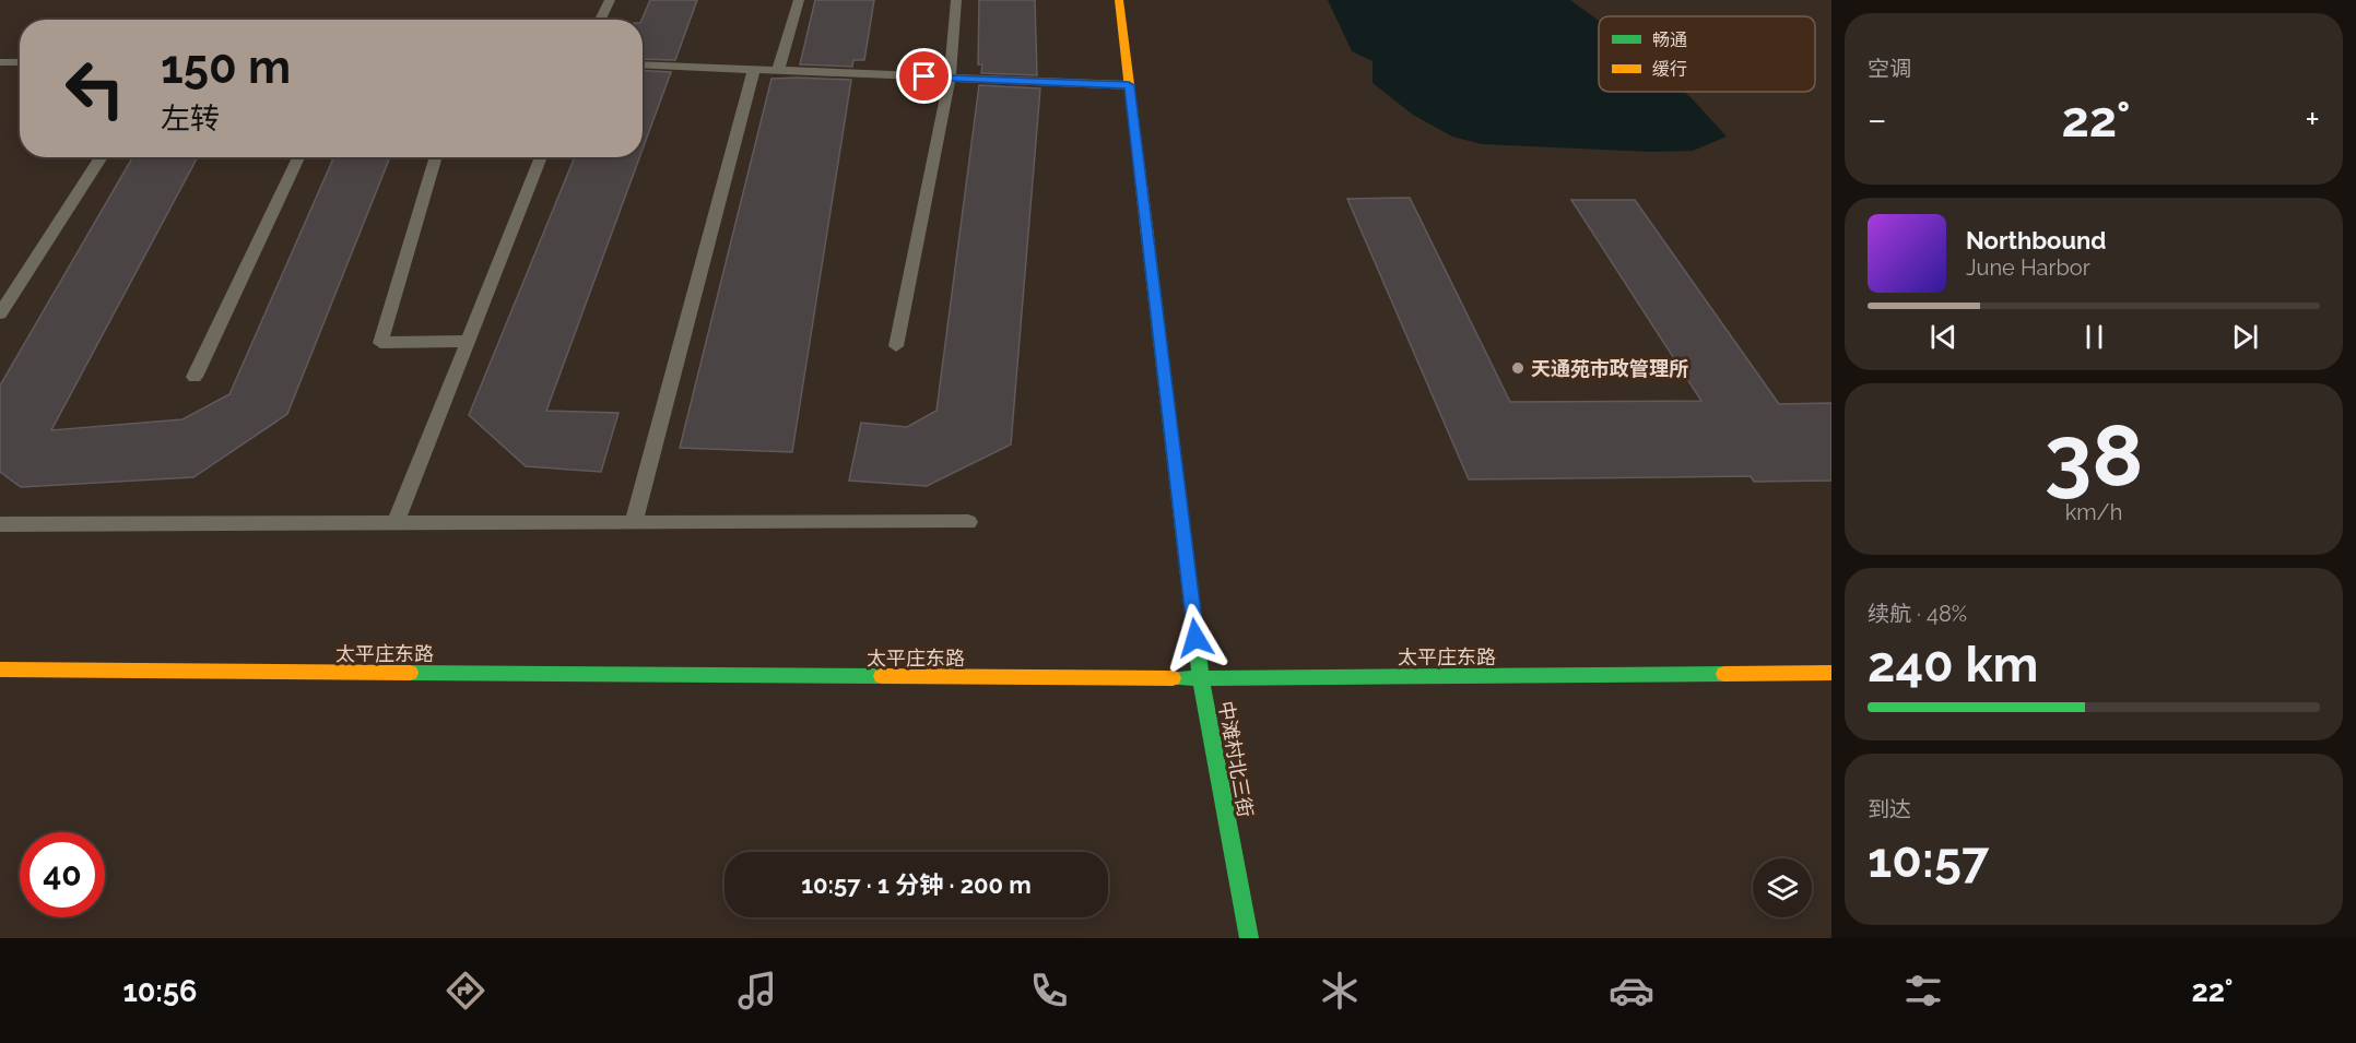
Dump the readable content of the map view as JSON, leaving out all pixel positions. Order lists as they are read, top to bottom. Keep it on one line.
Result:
{"streets":{"street":["太平庄东路","中滩村北三街"]},"crossings":[["太平庄东路","中滩村北三街"]],"places":["天通苑市政管理所"],"legend":["畅通","缓行"],"page":{"tile":["空调",["38","km/h"],["续航 · 48%","240 km"],["到达","10:57"]],"turn":["150 m","左转"],"heat":["−","22°","+"],"song":["Northbound","June Harbor"],"limit":"40","trip":"10:57 · 1 分钟 · 200 m","tabs":["10:56","22°"]}}
